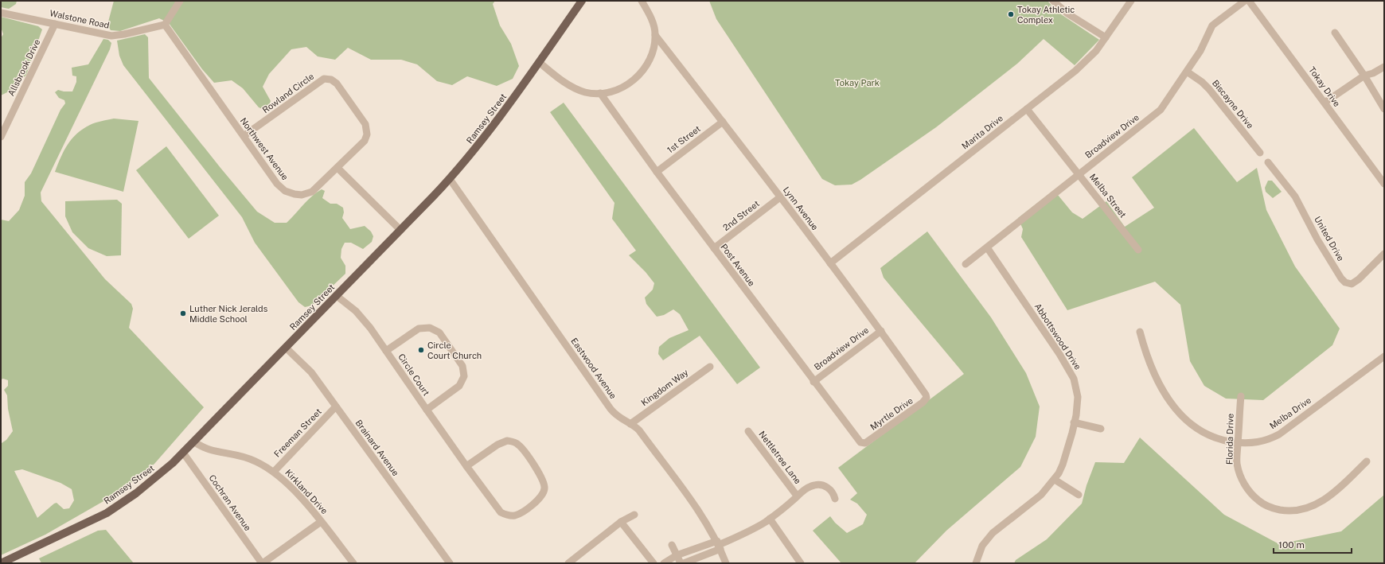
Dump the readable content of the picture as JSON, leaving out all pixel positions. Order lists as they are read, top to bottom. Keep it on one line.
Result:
{"streets":{"main road":["Ramsey Street"],"street":["Walstone Road","Allsbrook Drive","Tokay Drive","Rowland Circle","Biscayne Drive","Marita Drive","Broadview Drive","1st Street","Northwest Avenue","Melba Street","Lynn Avenue","2nd Street","United Drive","Post Avenue","Abbottswood Drive","Eastwood Avenue","Circle Court","Kingdom Way","Melba Drive","Myrtle Drive","Freeman Street","Florida Drive","Brainard Avenue","Nettletree Lane","Kirkland Drive","Cochran Avenue"]},"crossings":[["Walstone Road","Allsbrook Drive"],["Walstone Road","Northwest Avenue"],["Rowland Circle","Northwest Avenue"],["Biscayne Drive","Broadview Drive"],["Ramsey Street","Eastwood Avenue"],["Ramsey Street","Circle Court"],["Ramsey Street","Brainard Avenue"],["Ramsey Street","Kirkland Drive"],["Ramsey Street","Cochran Avenue"],["Marita Drive","Melba Street"],["Marita Drive","Lynn Avenue"],["Broadview Drive","Melba Street"],["Broadview Drive","Lynn Avenue"],["Broadview Drive","Post Avenue"],["Broadview Drive","Abbottswood Drive"],["1st Street","Lynn Avenue"],["1st Street","Post Avenue"],["Lynn Avenue","2nd Street"],["Lynn Avenue","Myrtle Drive"],["2nd Street","Post Avenue"],["Post Avenue","Myrtle Drive"],["Eastwood Avenue","Kingdom Way"],["Melba Drive","Florida Drive"],["Freeman Street","Brainard Avenue"],["Freeman Street","Kirkland Drive"]],"parks":["Tokay Park"],"places":["Tokay Athletic Complex","Luther Nick Jeralds Middle School","Circle Court Church"],"scale_bar":"100 m"}
